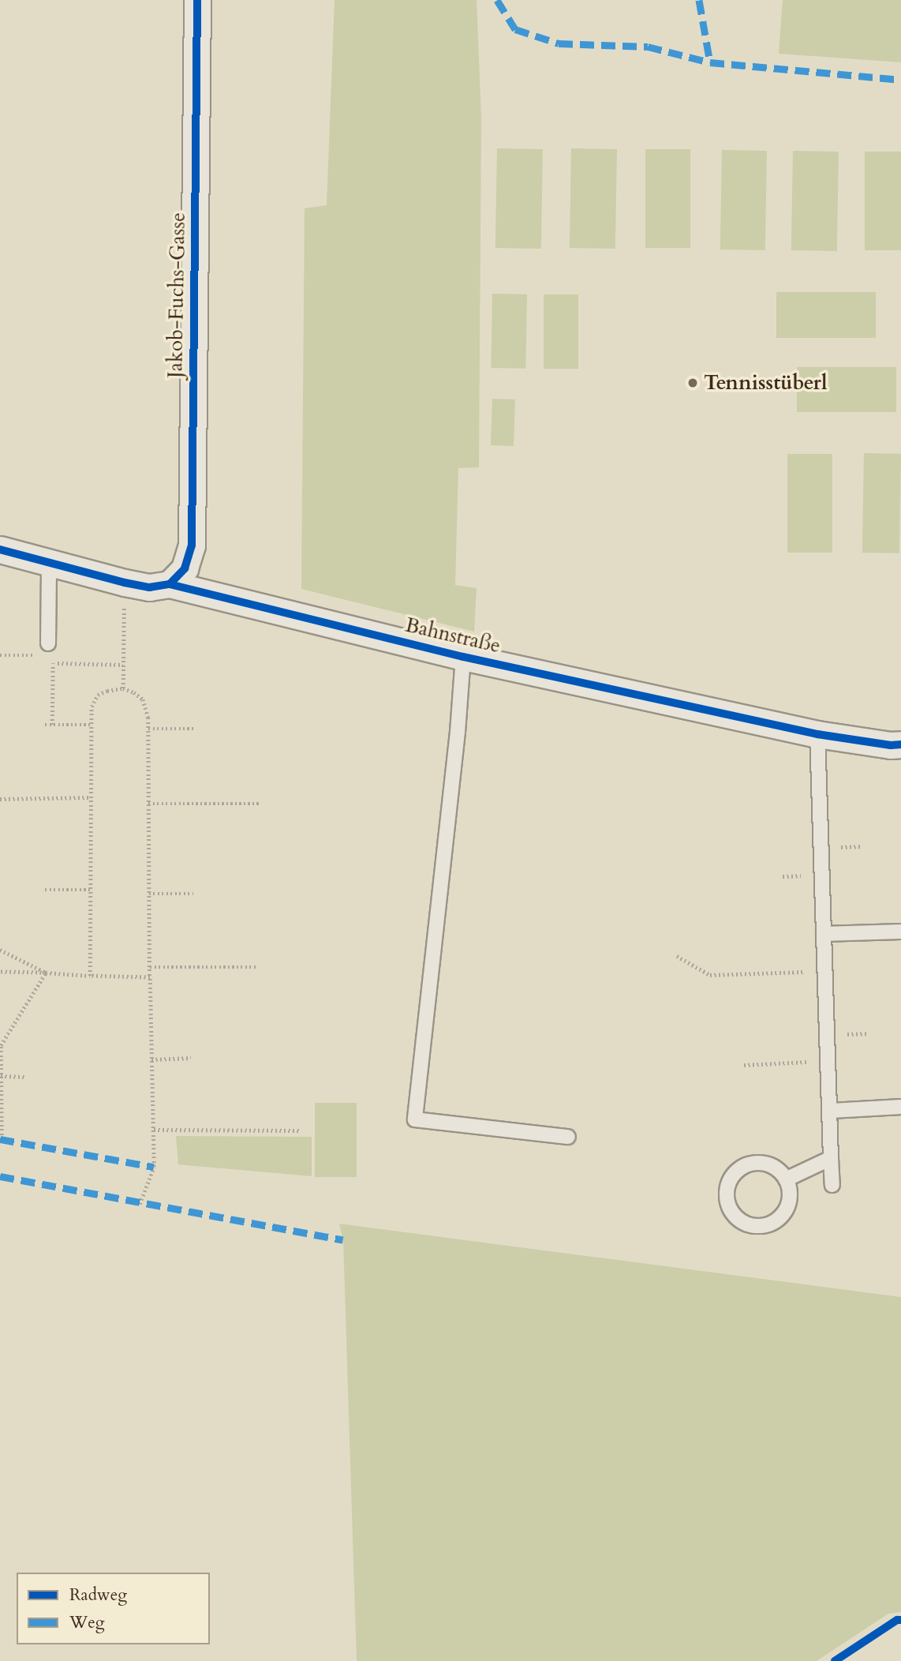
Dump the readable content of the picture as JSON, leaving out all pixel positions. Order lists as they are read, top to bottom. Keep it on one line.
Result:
{"streets":{"street":["Jakob-Fuchs-Gasse","Bahnstraße"]},"crossings":[["Jakob-Fuchs-Gasse","Bahnstraße"]],"places":["Tennisstüberl"],"legend":["Radweg","Weg"]}
